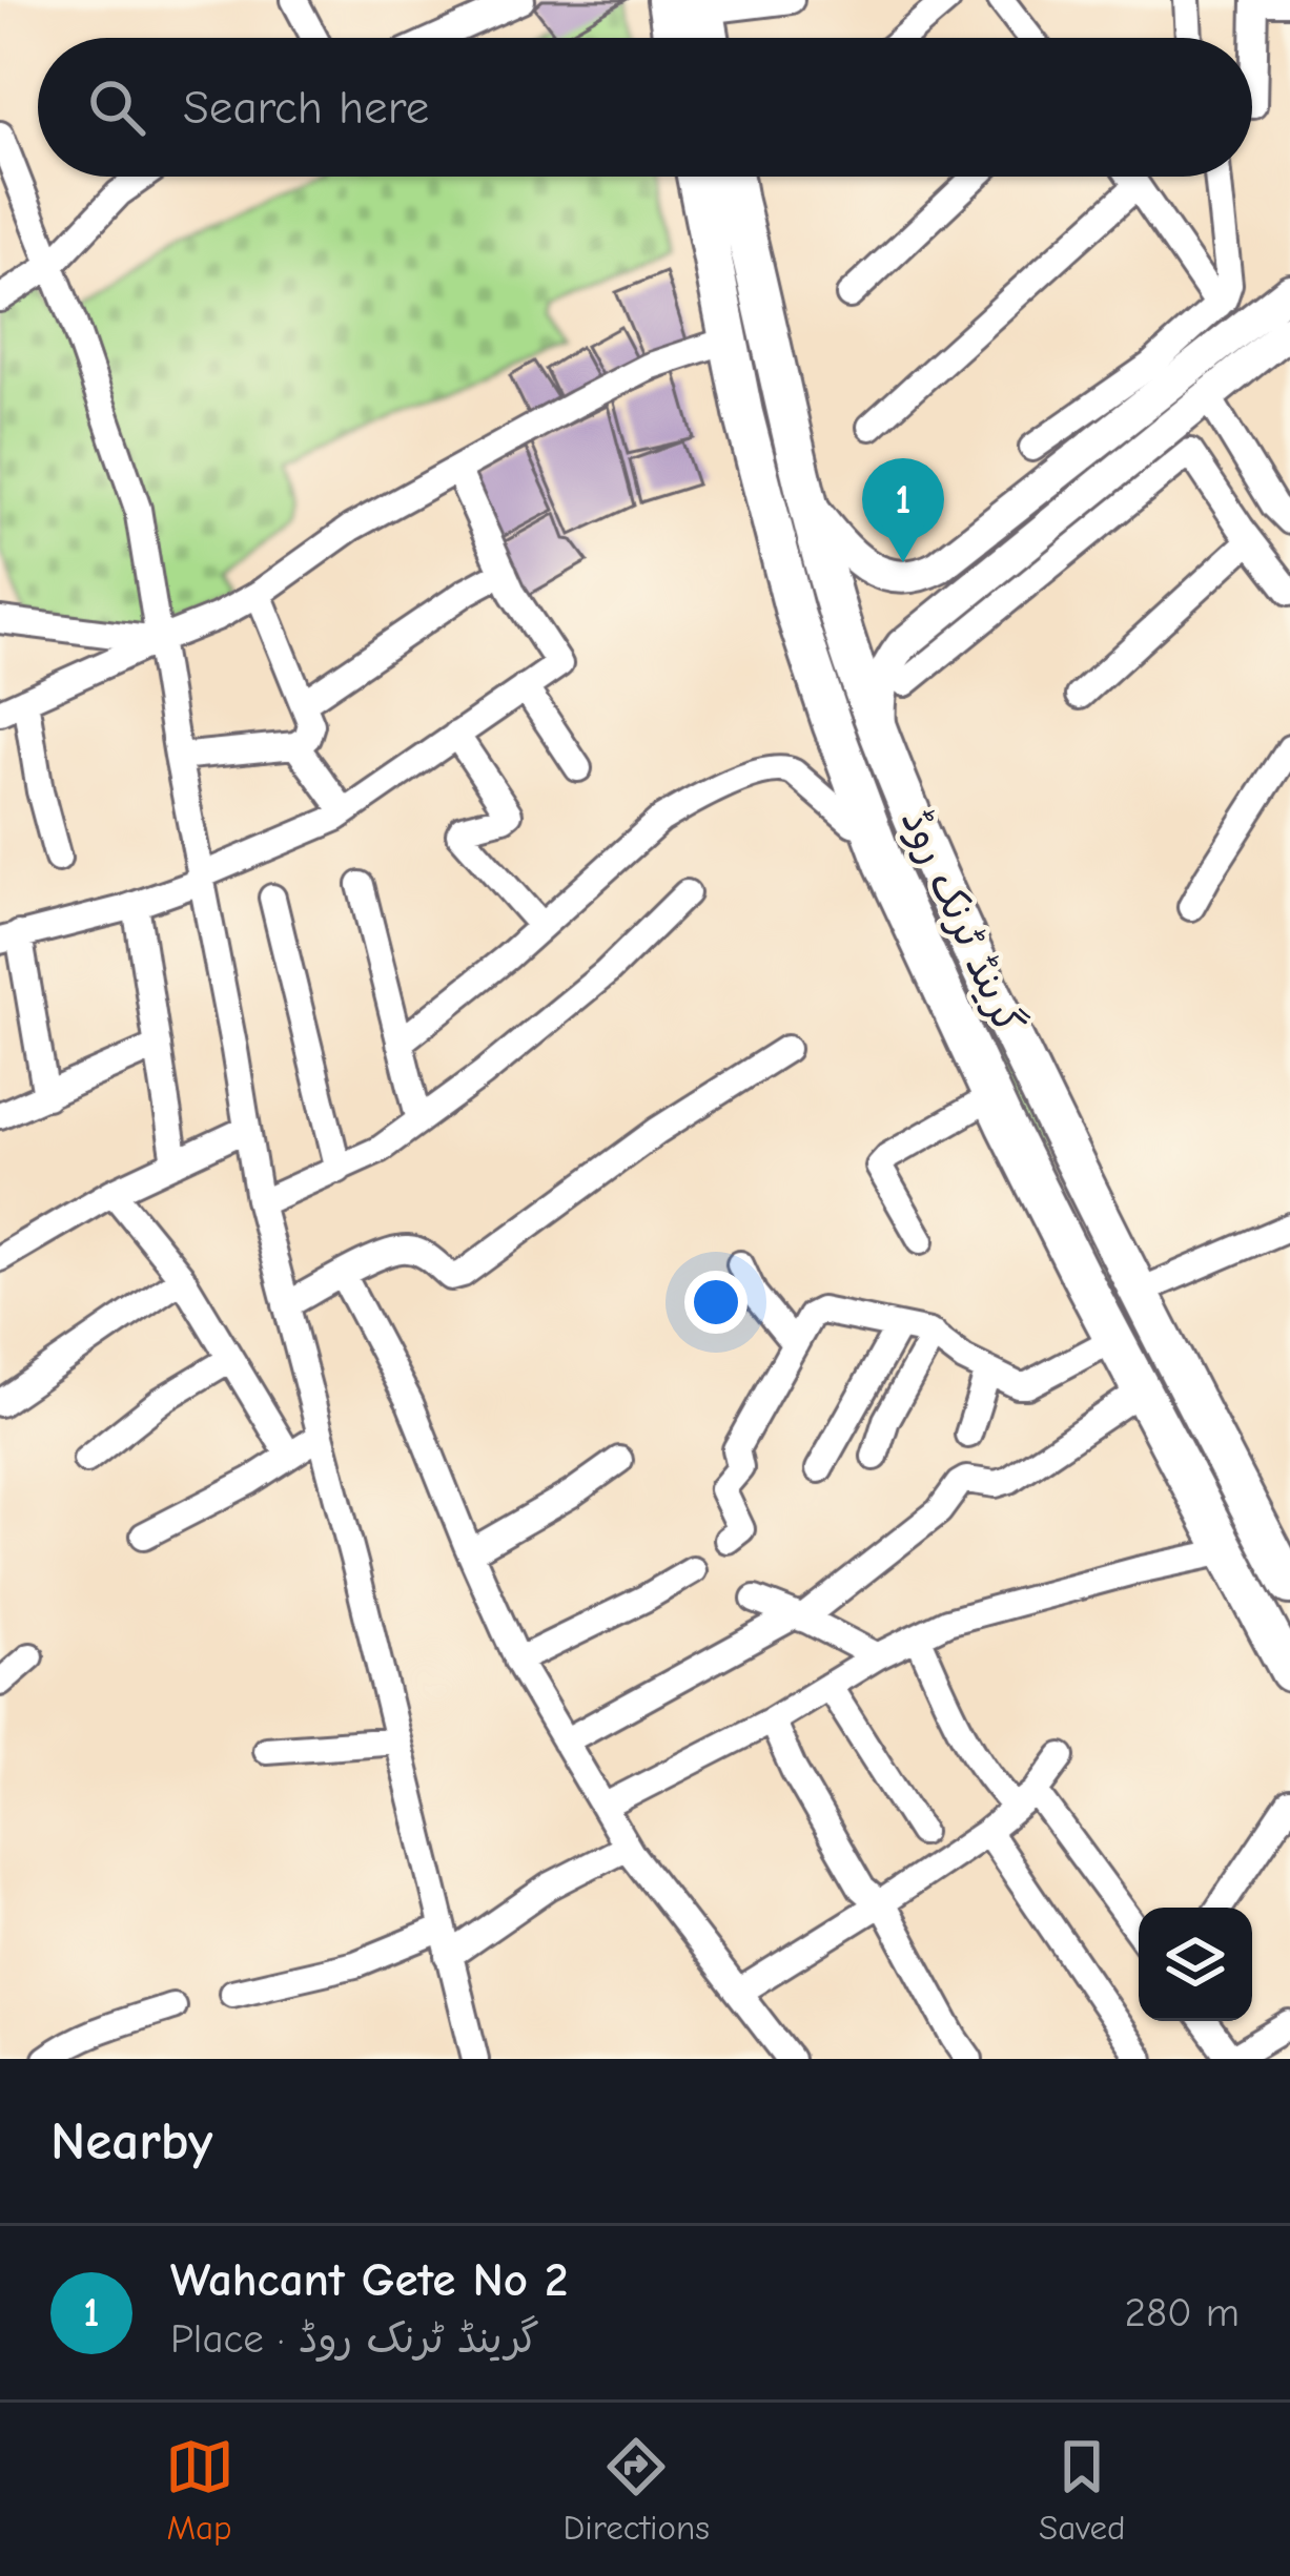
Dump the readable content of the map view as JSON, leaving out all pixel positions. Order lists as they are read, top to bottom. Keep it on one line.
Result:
{"streets":{"highway":["گرینڈ ٹرنک روڈ"]},"page":{"search":"Search here","pins":"1","heading":"Nearby","list":[{"mark":"1","name":"Wahcant Gete No 2","note":"Place · گرینڈ ٹرنک روڈ","value":"280 m"}],"nav":["Map","Directions","Saved"]}}
